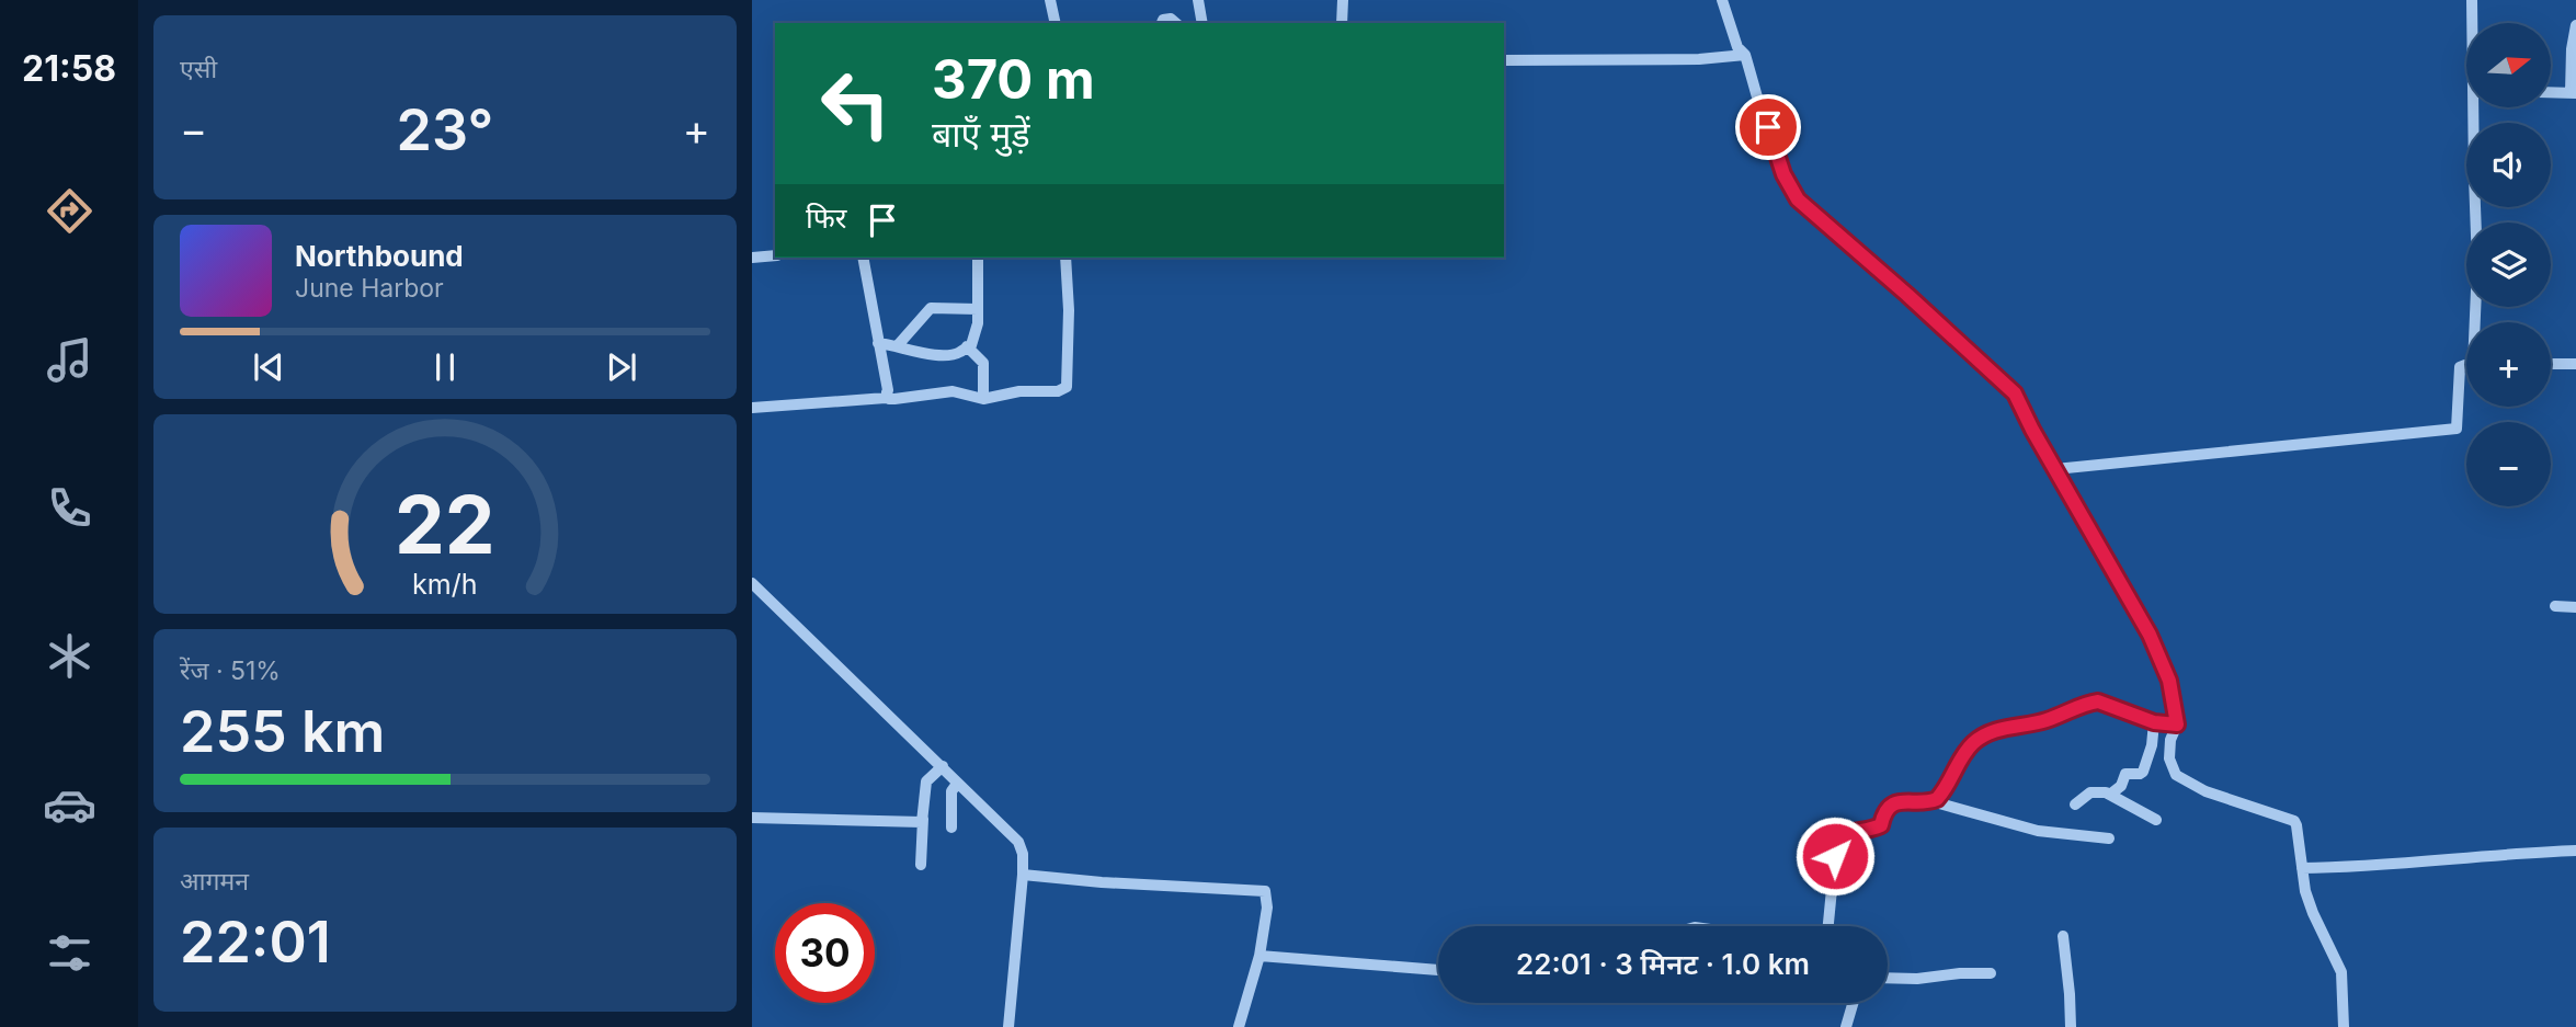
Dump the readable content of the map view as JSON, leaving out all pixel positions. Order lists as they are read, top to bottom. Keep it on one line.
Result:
{"north":"right","page":{"tabs":"21:58","tile":["एसी",["रेंज · 51%","255 km"],["आगमन","22:01"]],"map_buttons":["+","−"],"turn":["370 m","बाएँ मुड़ें"],"heat":["−","23°","+"],"then":"फिर","song":["Northbound","June Harbor"],"limit":"30","trip":"22:01 · 3 मिनट · 1.0 km","gauge":["22","km/h"]}}
